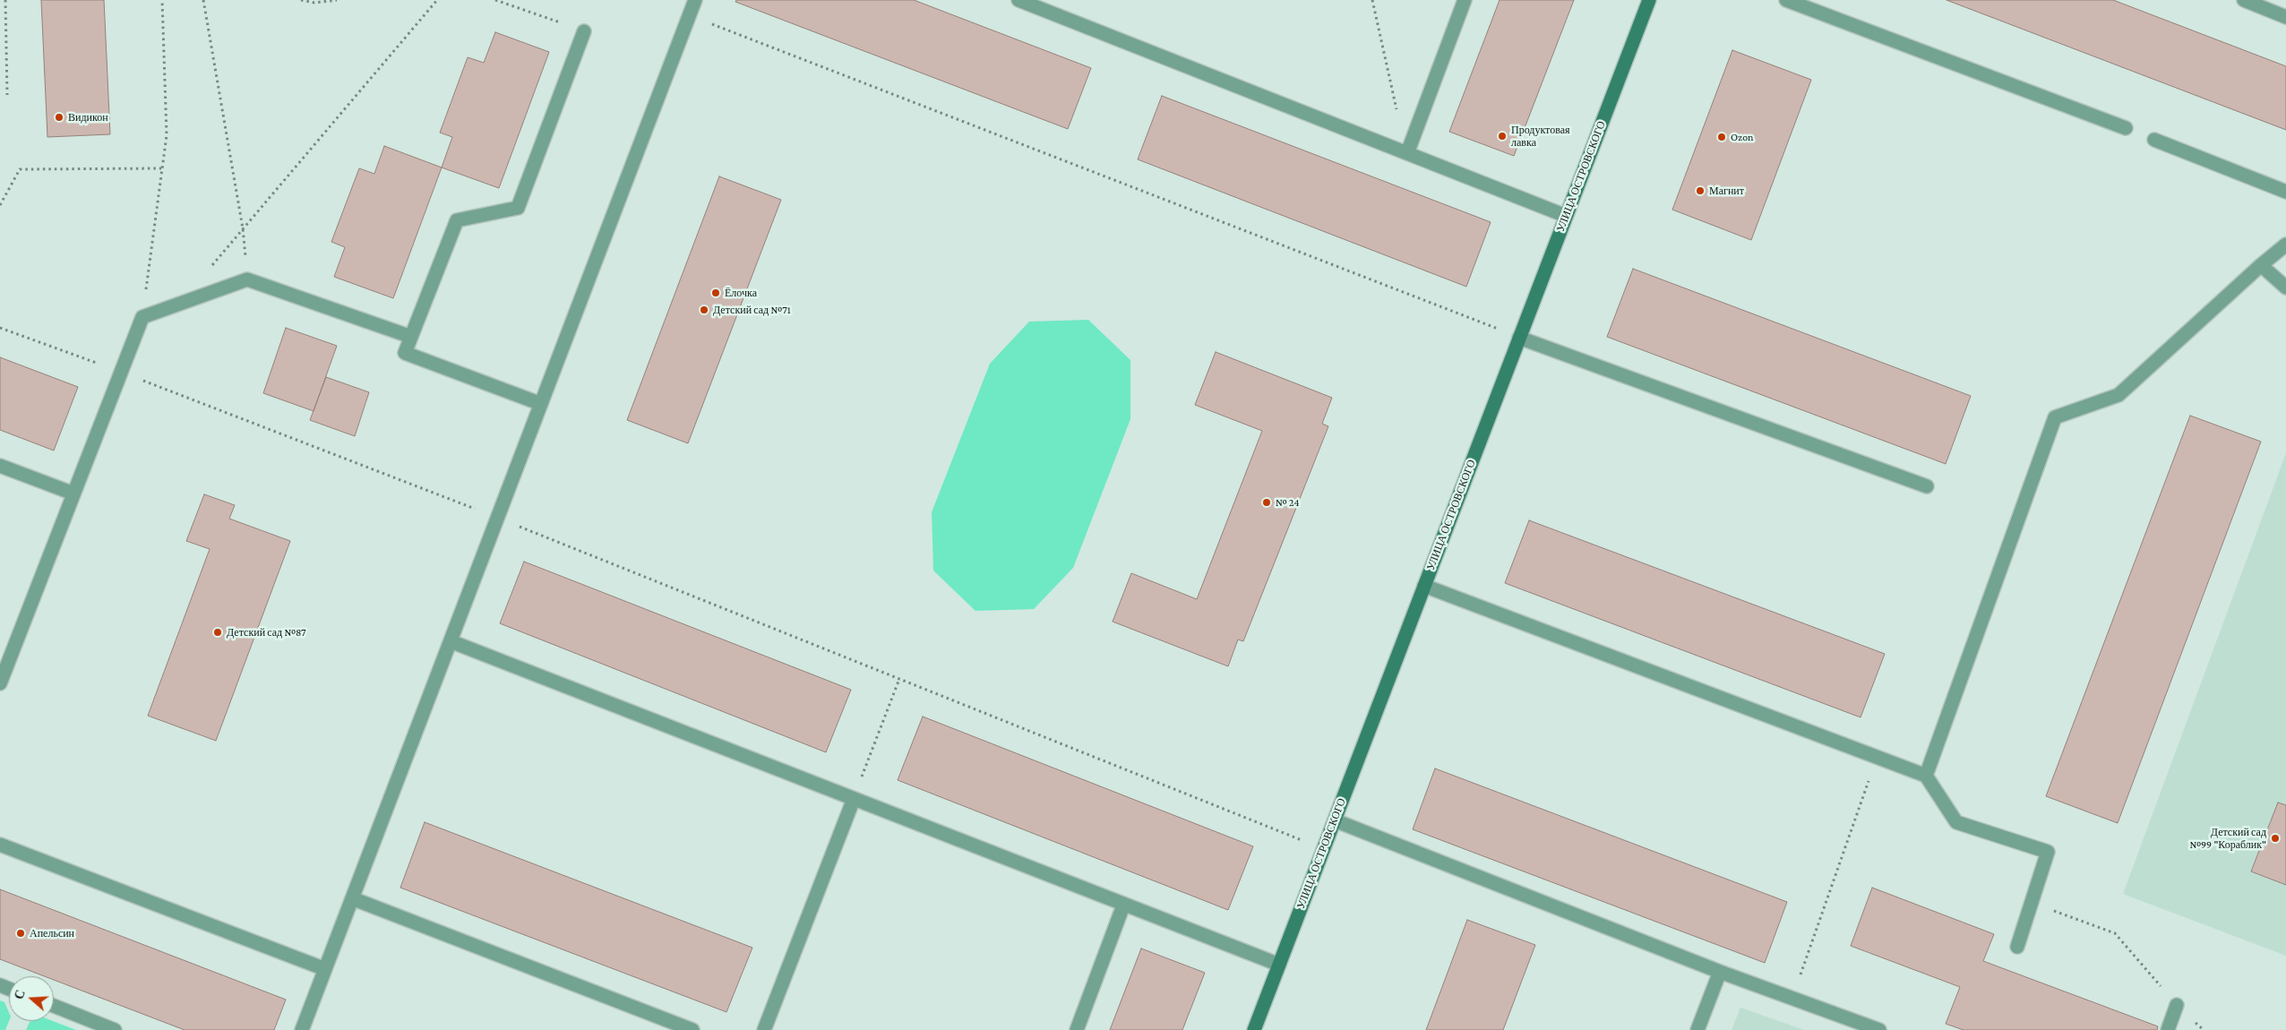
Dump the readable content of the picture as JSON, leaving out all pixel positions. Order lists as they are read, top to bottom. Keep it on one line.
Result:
{"streets":{"street":["УЛИЦА ОСТРОВСКОГО"]},"places":["Видикон","Продуктовая лавка","Ozon","Магнит","Ёлочка","Детский сад №71","№ 24","Детский сад №87","Детский сад №99 \"Кораблик\"","Апельсин"],"north":"left"}
